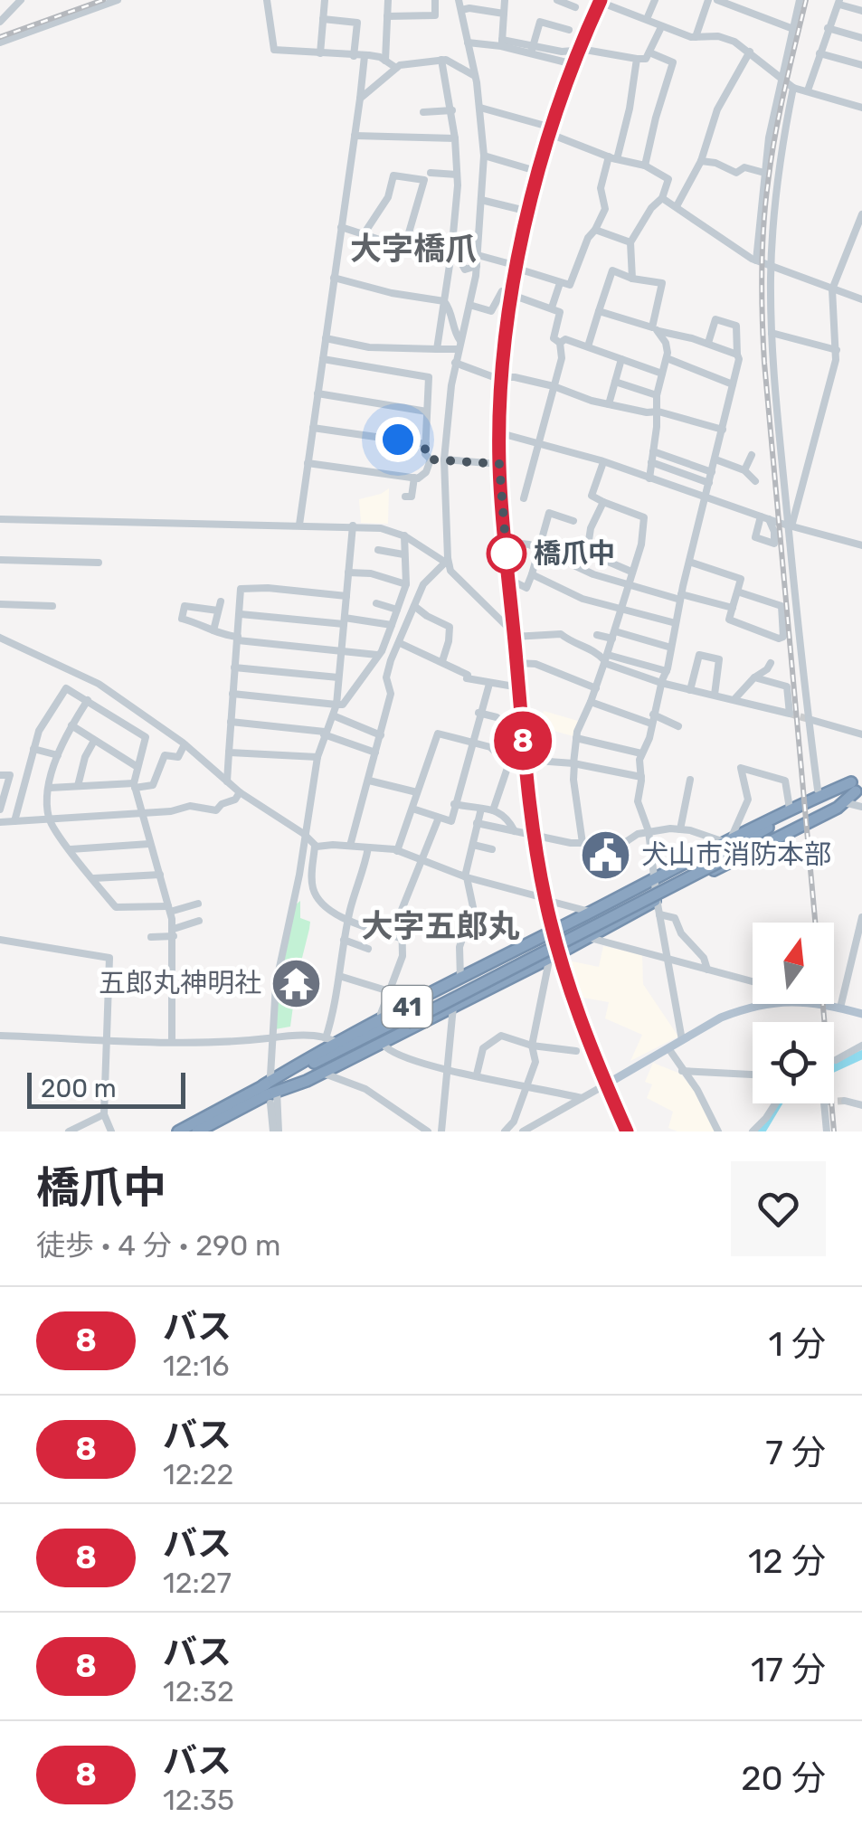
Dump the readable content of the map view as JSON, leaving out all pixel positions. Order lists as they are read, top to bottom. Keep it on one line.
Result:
{"streets":{"highway":["41"]},"districts":["大字橋爪","大字五郎丸"],"places":{"other":["橋爪中"],"public building":["犬山市消防本部"],"temple":["五郎丸神明社"]},"lines":["bus line 8"],"scale_bar":"200 m","north":"top","page":{"on_map":"8","scale":"200 m","heading":["橋爪中","徒歩 · 4 分 · 290 m"],"list":[{"mark":"8","name":"バス","note":"12:16","value":"1 分"},{"mark":"8","name":"バス","note":"12:22","value":"7 分"},{"mark":"8","name":"バス","note":"12:27","value":"12 分"},{"mark":"8","name":"バス","note":"12:32","value":"17 分"},{"mark":"8","name":"バス","note":"12:35","value":"20 分"}]}}
